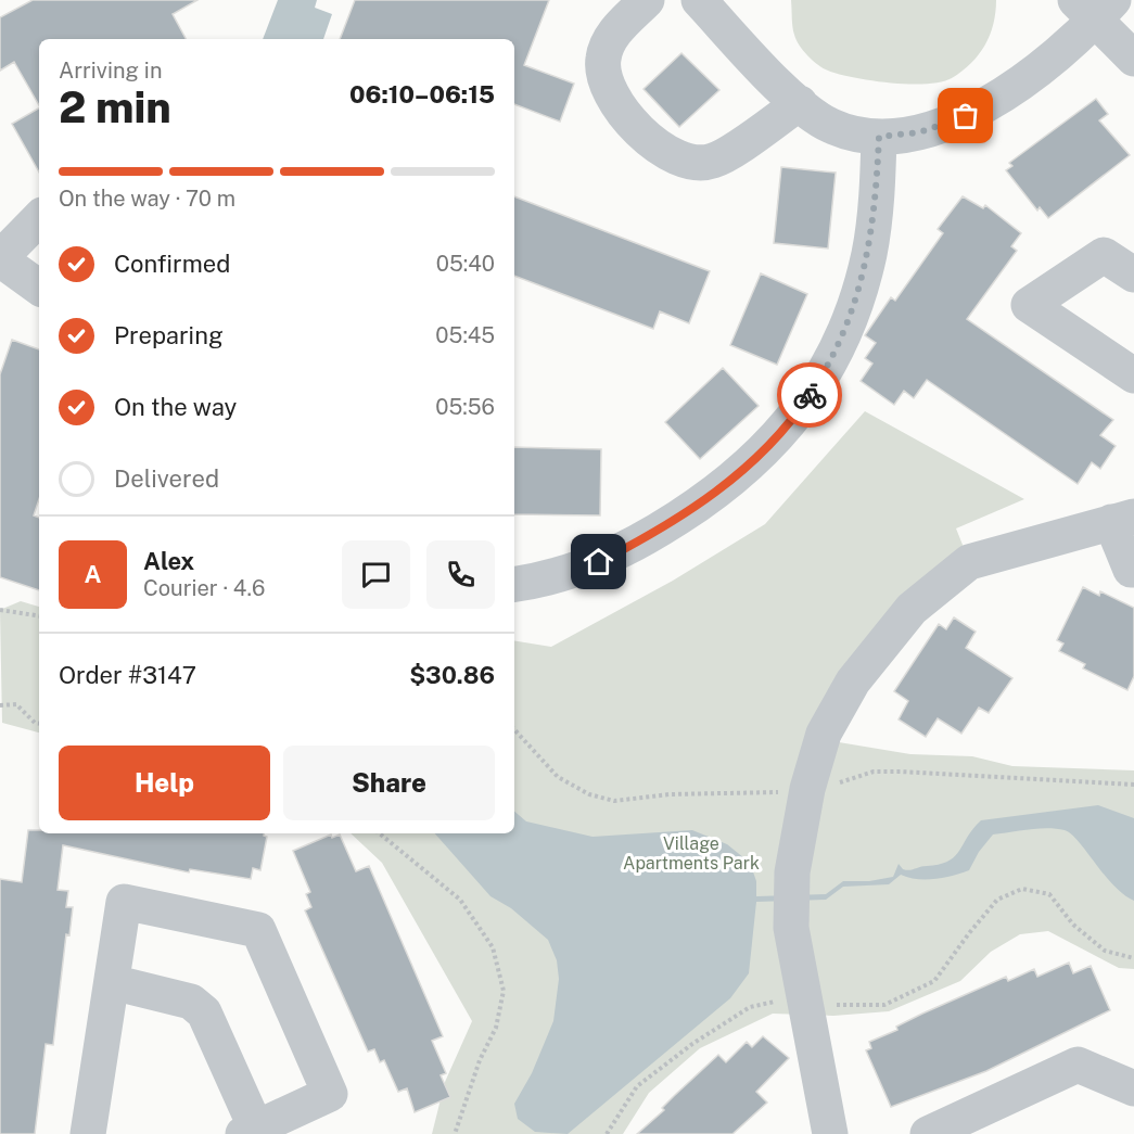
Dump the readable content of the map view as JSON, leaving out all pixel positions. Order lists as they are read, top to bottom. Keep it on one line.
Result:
{"parks":["Village Apartments Park"],"page":{"heading":["2 min","Arriving in","06:10–06:15"],"panel":["Alex","Courier · 4.6","Order #3147","$30.86"],"bar":"On the way · 70 m","list":[["Confirmed","05:40"],["Preparing","05:45"],["On the way","05:56"],"Delivered"],"round":"A","buttons":["Help","Share"]}}
